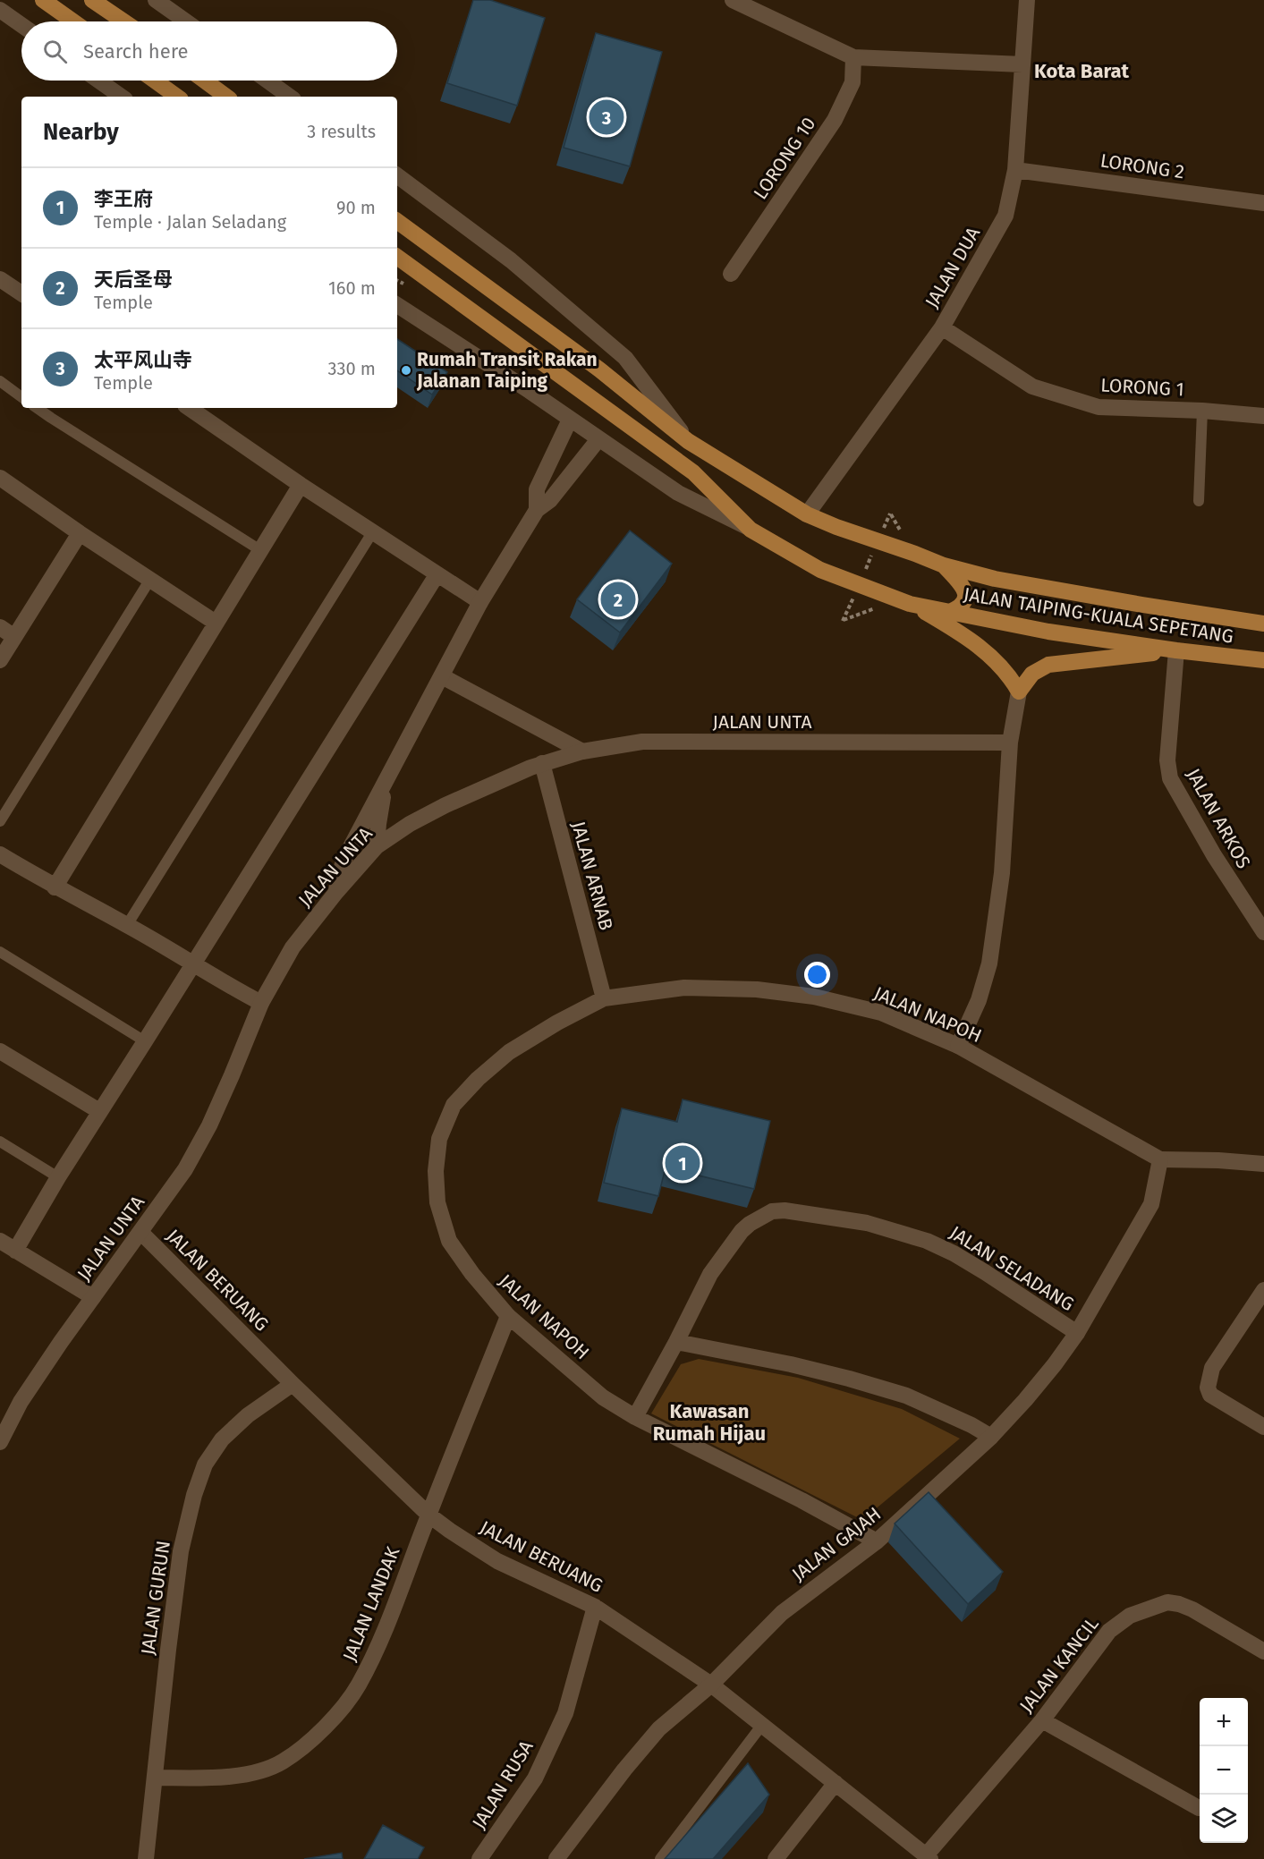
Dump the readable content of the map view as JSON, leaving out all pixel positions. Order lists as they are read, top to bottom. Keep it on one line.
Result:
{"streets":{"main road":["JALAN TAIPING-KUALA SEPETANG"],"street":["LORONG 10","LORONG 2","JALAN DUA","LORONG 1","JALAN UNTA","JALAN ARKOS","JALAN ARNAB","JALAN NAPOH","JALAN SELADANG","JALAN BERUANG","JALAN GAJAH","JALAN GURUN","JALAN LANDAK","JALAN KANCIL","JALAN RUSA"]},"crossings":[["LORONG 2","JALAN DUA"],["JALAN DUA","LORONG 1"],["JALAN DUA","JALAN TAIPING-KUALA SEPETANG"],["JALAN TAIPING-KUALA SEPETANG","JALAN ARKOS"],["JALAN UNTA","JALAN ARNAB"],["JALAN UNTA","JALAN BERUANG"],["JALAN ARNAB","JALAN NAPOH"],["JALAN NAPOH","JALAN SELADANG"],["JALAN NAPOH","JALAN GAJAH"],["JALAN NAPOH","JALAN LANDAK"],["JALAN SELADANG","JALAN GAJAH"],["JALAN BERUANG","JALAN GAJAH"],["JALAN BERUANG","JALAN GURUN"],["JALAN BERUANG","JALAN LANDAK"],["JALAN BERUANG","JALAN KANCIL"],["JALAN BERUANG","JALAN RUSA"],["JALAN GURUN","JALAN LANDAK"]],"districts":["Kota Barat","Kawasan Rumah Hijau"],"places":["Rumah Transit Rakan Jalanan Taiping"],"page":{"search":"Search here","heading":["Nearby","3 results"],"pins":["3","2","1"],"list":[{"mark":"1","name":"李王府","note":"Temple · Jalan Seladang","value":"90 m"},{"mark":"2","name":"天后圣母","note":"Temple","value":"160 m"},{"mark":"3","name":"太平风山寺","note":"Temple","value":"330 m"}],"map_buttons":["+","−"]}}
